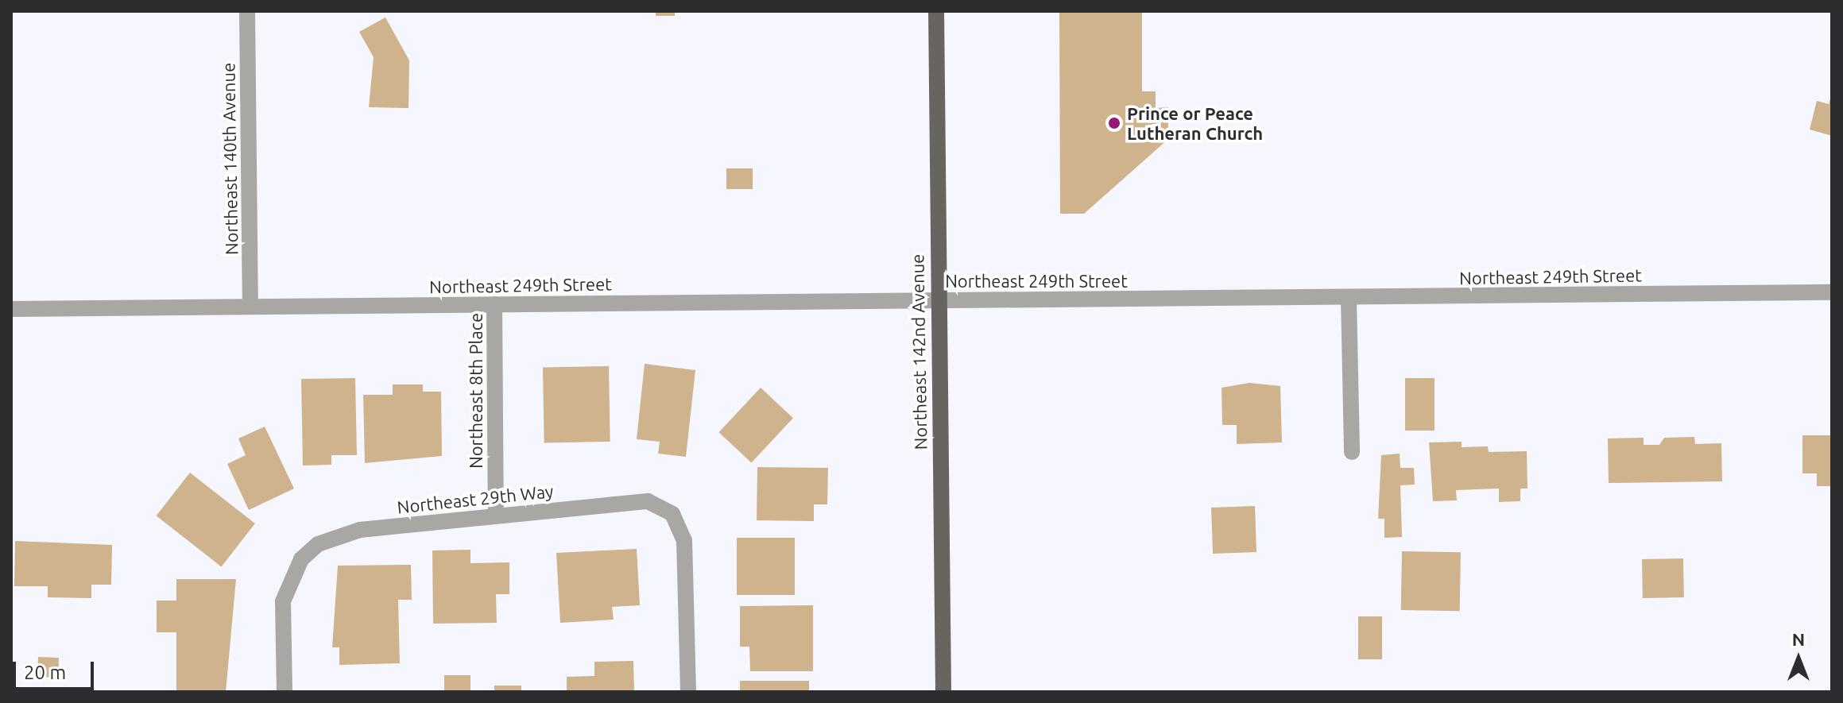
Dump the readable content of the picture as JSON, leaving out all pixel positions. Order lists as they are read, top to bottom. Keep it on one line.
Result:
{"streets":{"main road":["Northeast 142nd Avenue"],"street":["Northeast 140th Avenue","Northeast 249th Street","Northeast 8th Place","Northeast 29th Way"]},"crossings":[["Northeast 140th Avenue","Northeast 249th Street"],["Northeast 249th Street","Northeast 142nd Avenue"],["Northeast 249th Street","Northeast 8th Place"],["Northeast 8th Place","Northeast 29th Way"]],"places":["Prince or Peace Lutheran Church"],"scale_bar":"20 m","north":"top"}
